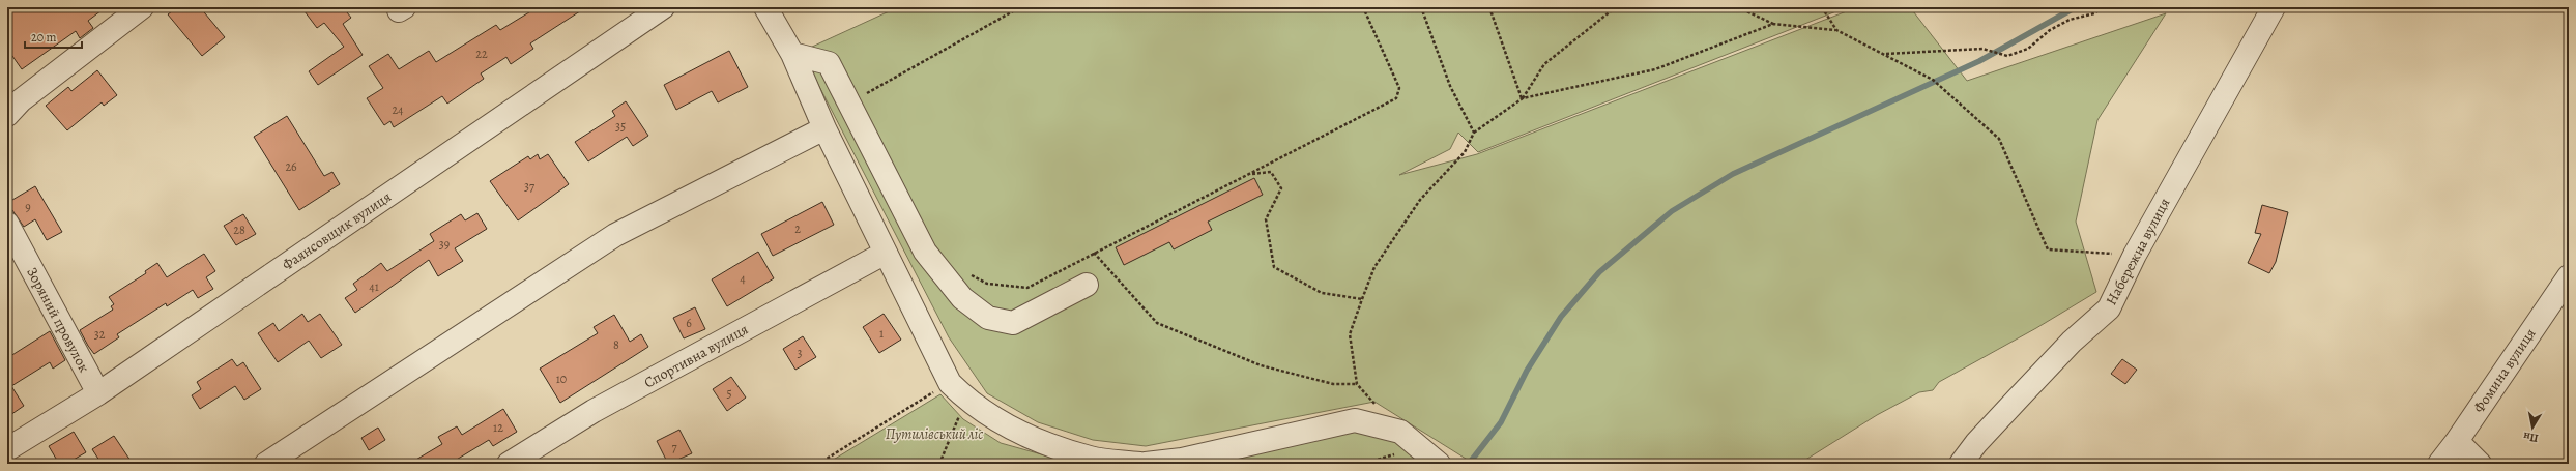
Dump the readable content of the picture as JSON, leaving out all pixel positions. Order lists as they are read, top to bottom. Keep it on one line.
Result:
{"streets":{"street":["Фаянсовщик вулиця","Набережна вулиця","Зоряний провулок","Спортивна вулиця","Фомина вулиця"]},"crossings":[["Фаянсовщик вулиця","Зоряний провулок"]],"parks":["Путилівський ліс"],"house_numbers":["22","24","35","26","37","9","2","28","39","4","41","6","1","32","8","3","10","5","12","7"],"scale_bar":"20 m","north":"bottom"}
